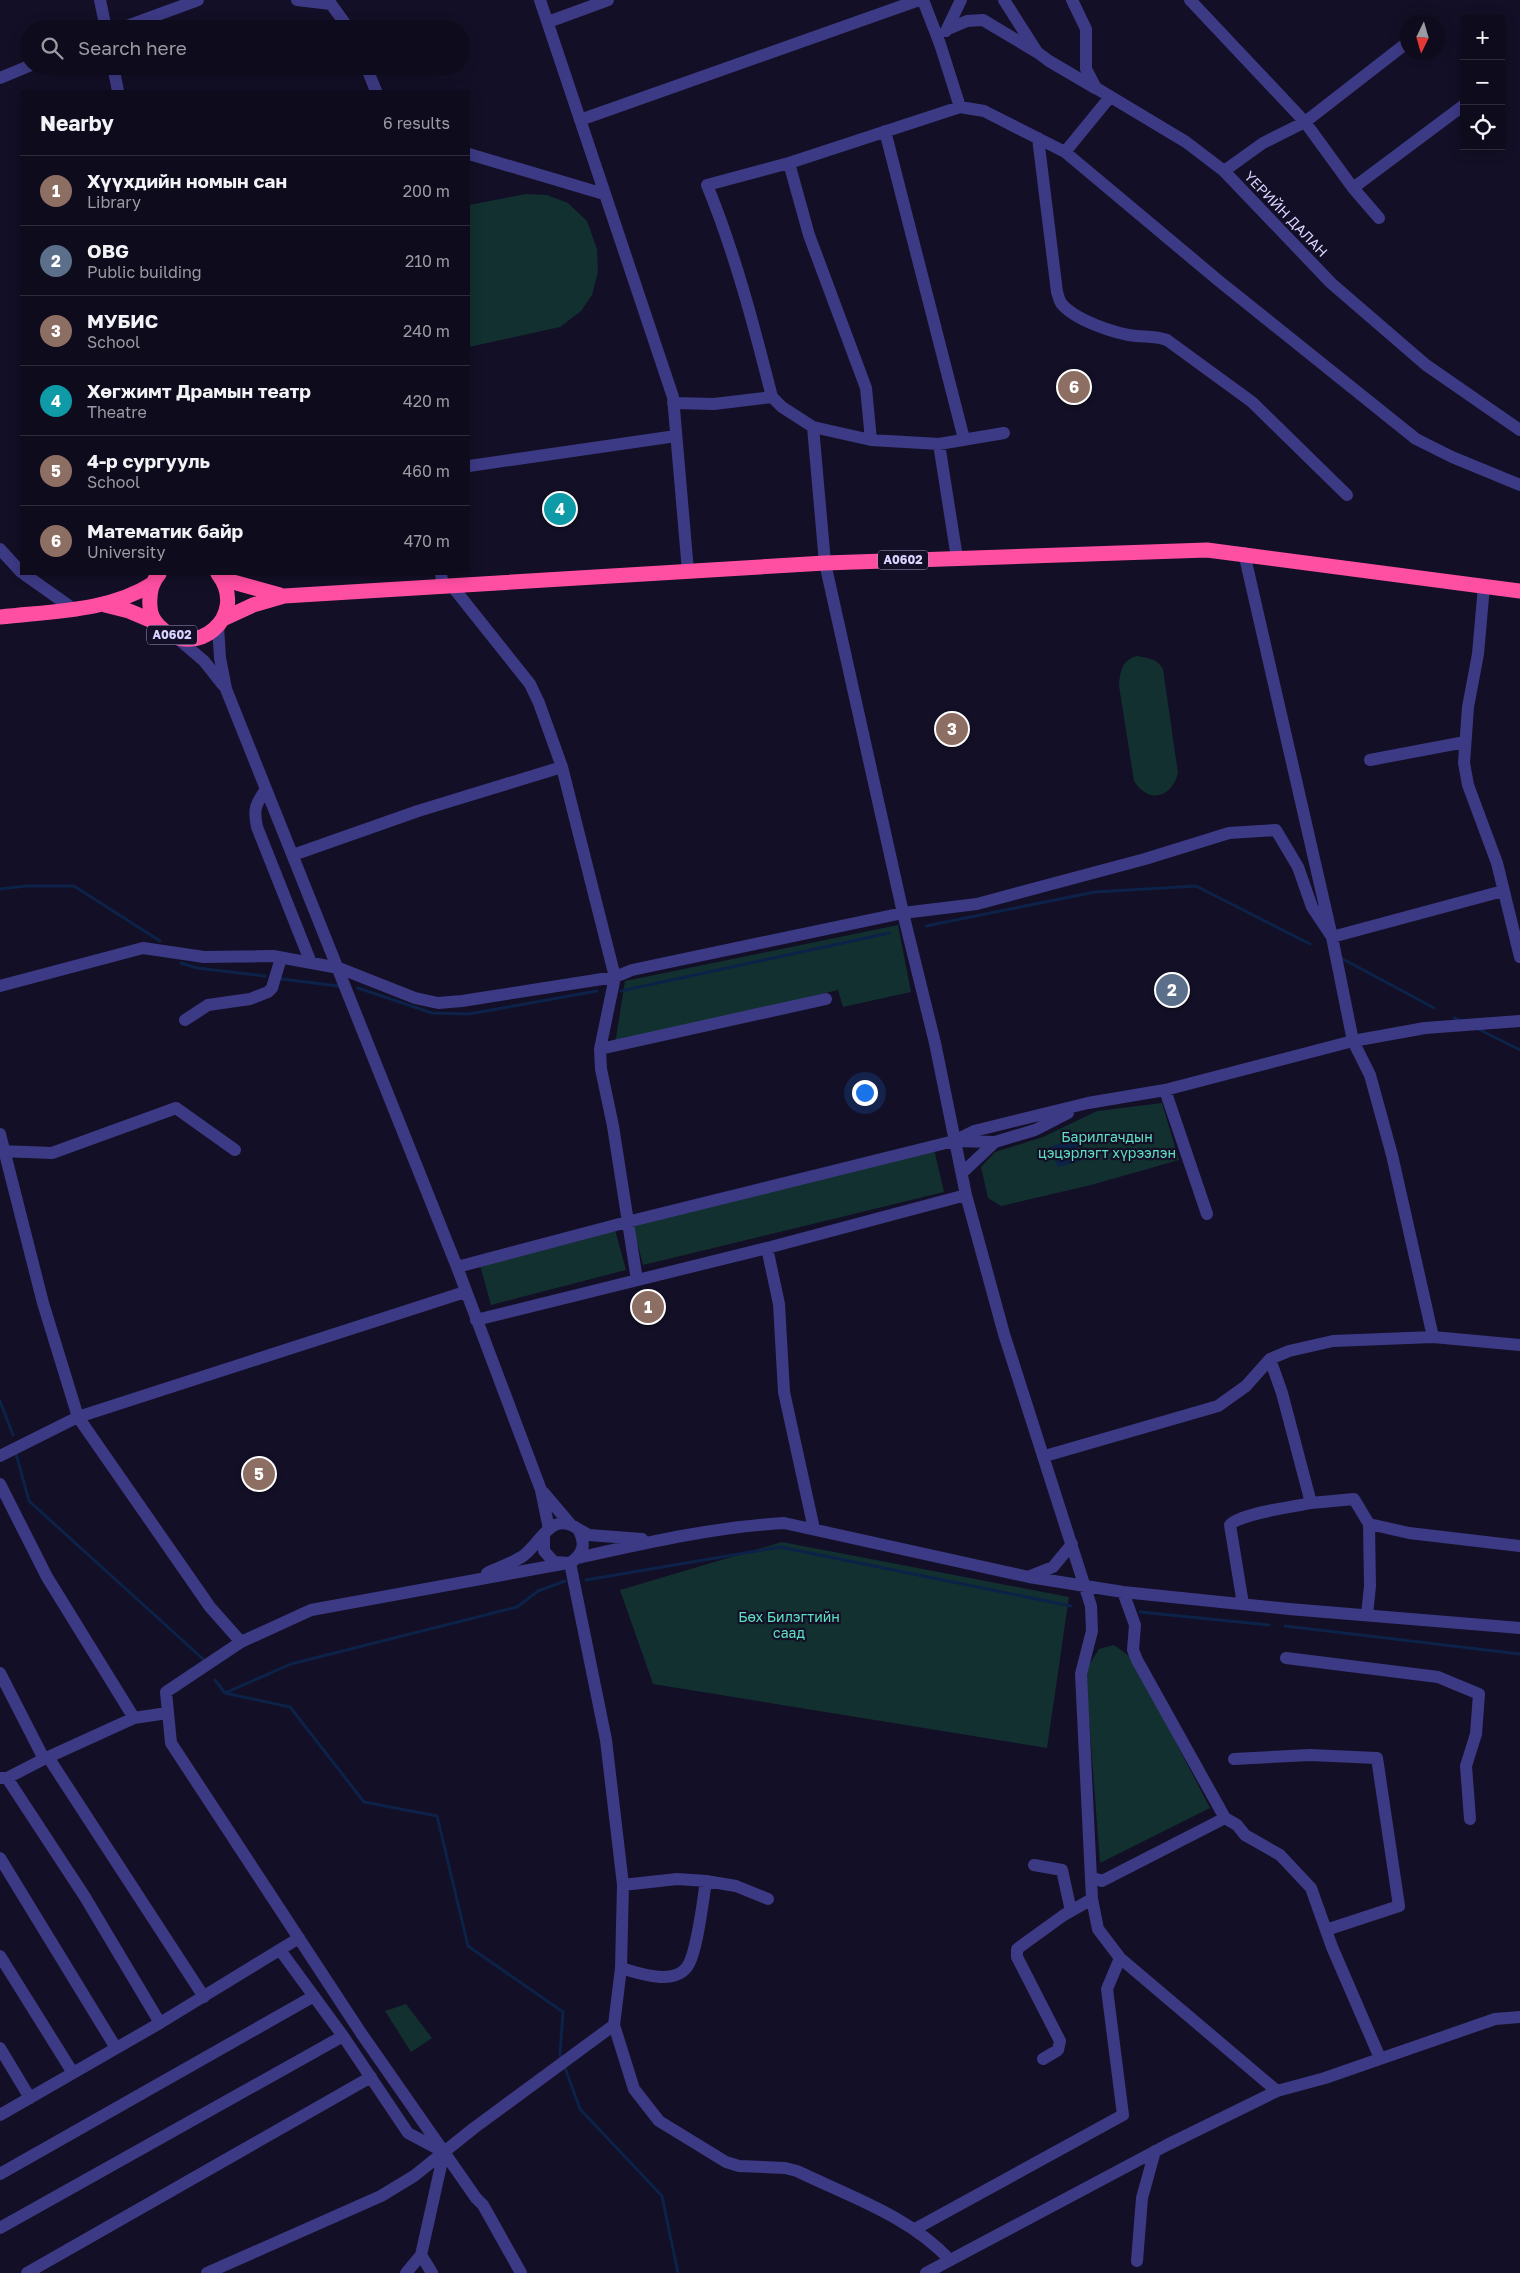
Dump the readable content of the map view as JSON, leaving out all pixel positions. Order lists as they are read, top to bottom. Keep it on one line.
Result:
{"streets":{"highway":["A0602"],"street":["ҮЕРИЙН ДАЛАН"]},"parks":["Барилгачдын цэцэрлэгт хүрээлэн","Бөх Билэгтийн саад"],"north":"bottom","page":{"map_buttons":["+","−"],"search":"Search here","heading":["Nearby","6 results"],"list":[{"mark":"1","name":"Хүүхдийн номын сан","note":"Library","value":"200 m"},{"mark":"2","name":"OBG","note":"Public building","value":"210 m"},{"mark":"3","name":"МУБИС","note":"School","value":"240 m"},{"mark":"4","name":"Хөгжимт Драмын театр","note":"Theatre","value":"420 m"},{"mark":"5","name":"4-р сургууль","note":"School","value":"460 m"},{"mark":"6","name":"Математик байр","note":"University","value":"470 m"}],"pins":["6","4","3","2","1","5"]}}
